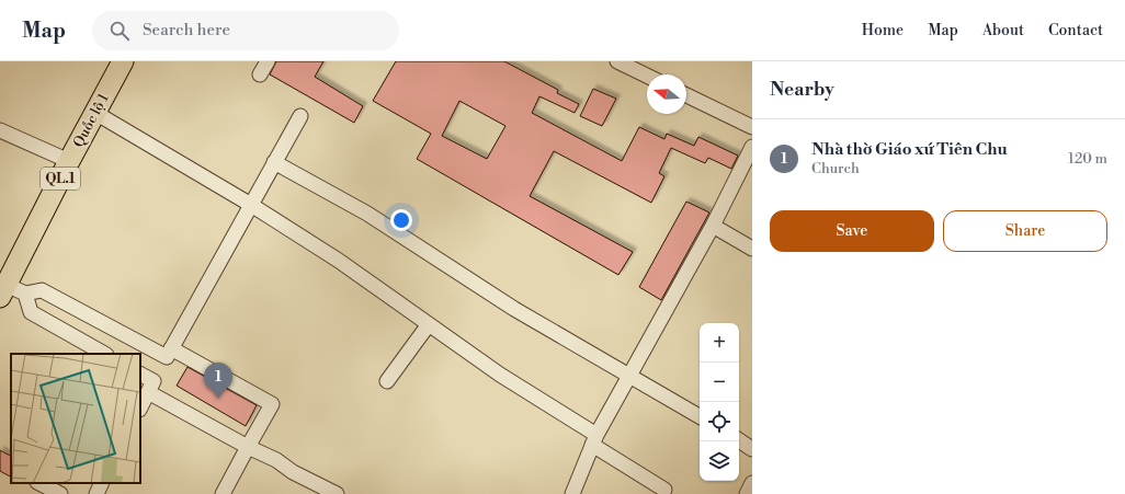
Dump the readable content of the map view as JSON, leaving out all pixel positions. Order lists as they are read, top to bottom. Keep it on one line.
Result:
{"streets":{"highway":["Quốc lộ 1","QL.1"]},"north":"left","page":{"header":"Map","search":"Search here","nav":["Home","Map","About","Contact"],"heading":"Nearby","list":[{"mark":"1","name":"Nhà thờ Giáo xứ Tiên Chu","note":"Church","value":"120 m"}],"buttons":["Save","Share"],"map_buttons":["+","−"],"pins":"1"}}
